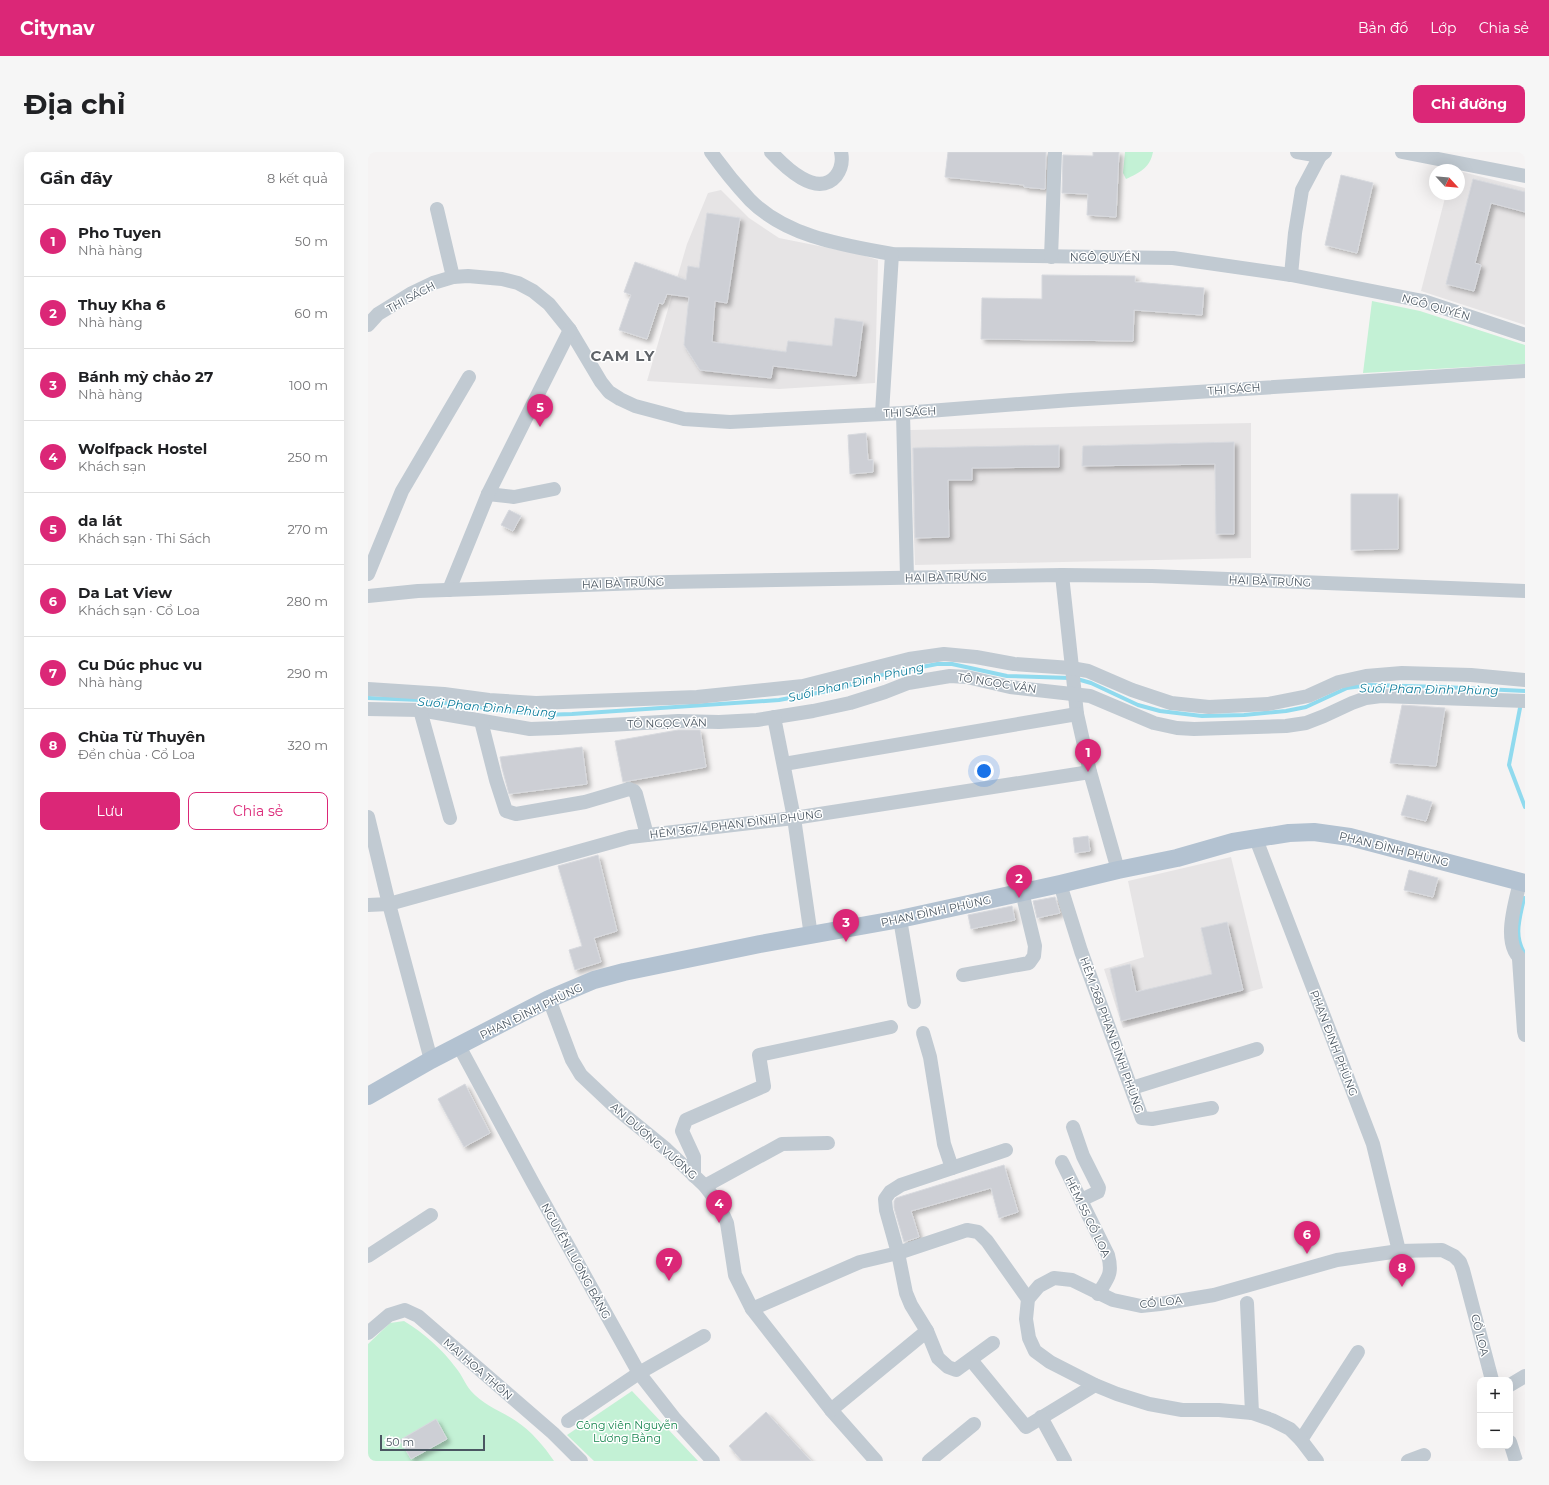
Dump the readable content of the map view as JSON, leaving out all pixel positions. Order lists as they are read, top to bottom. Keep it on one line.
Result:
{"streets":{"main road":["PHAN ĐÌNH PHÙNG"],"street":["NGÔ QUYỀN","THI SÁCH","HAI BÀ TRƯNG","TÔ NGỌC VÂN","HẺM 367/4 PHAN ĐÌNH PHÙNG","HẺM 268 PHAN ĐÌNH PHÙNG","PHAN ĐINH PHÙNG","AN DƯƠNG VƯƠNG","HẺM 55 CỔ LOA","NGUYỄN LƯƠNG BẰNG","CỔ LOA","MAI HOA THÔN"]},"crossings":[["PHAN ĐÌNH PHÙNG","HẺM 268 PHAN ĐÌNH PHÙNG"],["PHAN ĐÌNH PHÙNG","PHAN ĐINH PHÙNG"],["PHAN ĐÌNH PHÙNG","AN DƯƠNG VƯƠNG"],["PHAN ĐÌNH PHÙNG","NGUYỄN LƯƠNG BẰNG"],["PHAN ĐINH PHÙNG","CỔ LOA"],["HẺM 55 CỔ LOA","CỔ LOA"]],"districts":["CAM LY"],"water":["Suối Phan Đình Phùng"],"parks":["Công viên Nguyễn Lương Bằng"],"scale_bar":"50 m","north":"bottom right","page":{"header":"Citynav","nav":["Bản đồ","Lớp","Chia sẻ"],"buttons":["Chỉ đường",["Lưu","Chia sẻ"]],"title":"Địa chỉ","heading":["Gần đây","8 kết quả"],"list":[{"mark":"1","name":"Pho Tuyen","note":"Nhà hàng","value":"50 m"},{"mark":"2","name":"Thuy Kha 6","note":"Nhà hàng","value":"60 m"},{"mark":"3","name":"Bánh mỳ chảo 27","note":"Nhà hàng","value":"100 m"},{"mark":"4","name":"Wolfpack Hostel","note":"Khách sạn","value":"250 m"},{"mark":"5","name":"da lát","note":"Khách sạn · Thi Sách","value":"270 m"},{"mark":"6","name":"Da Lat View","note":"Khách sạn · Cổ Loa","value":"280 m"},{"mark":"7","name":"Cu Dúc phuc vu","note":"Nhà hàng","value":"290 m"},{"mark":"8","name":"Chùa Từ Thuyên","note":"Đền chùa · Cổ Loa","value":"320 m"}],"pins":["5","1","2","3","4","6","7","8"],"map_buttons":["+","−"],"scale":"50 m"}}
